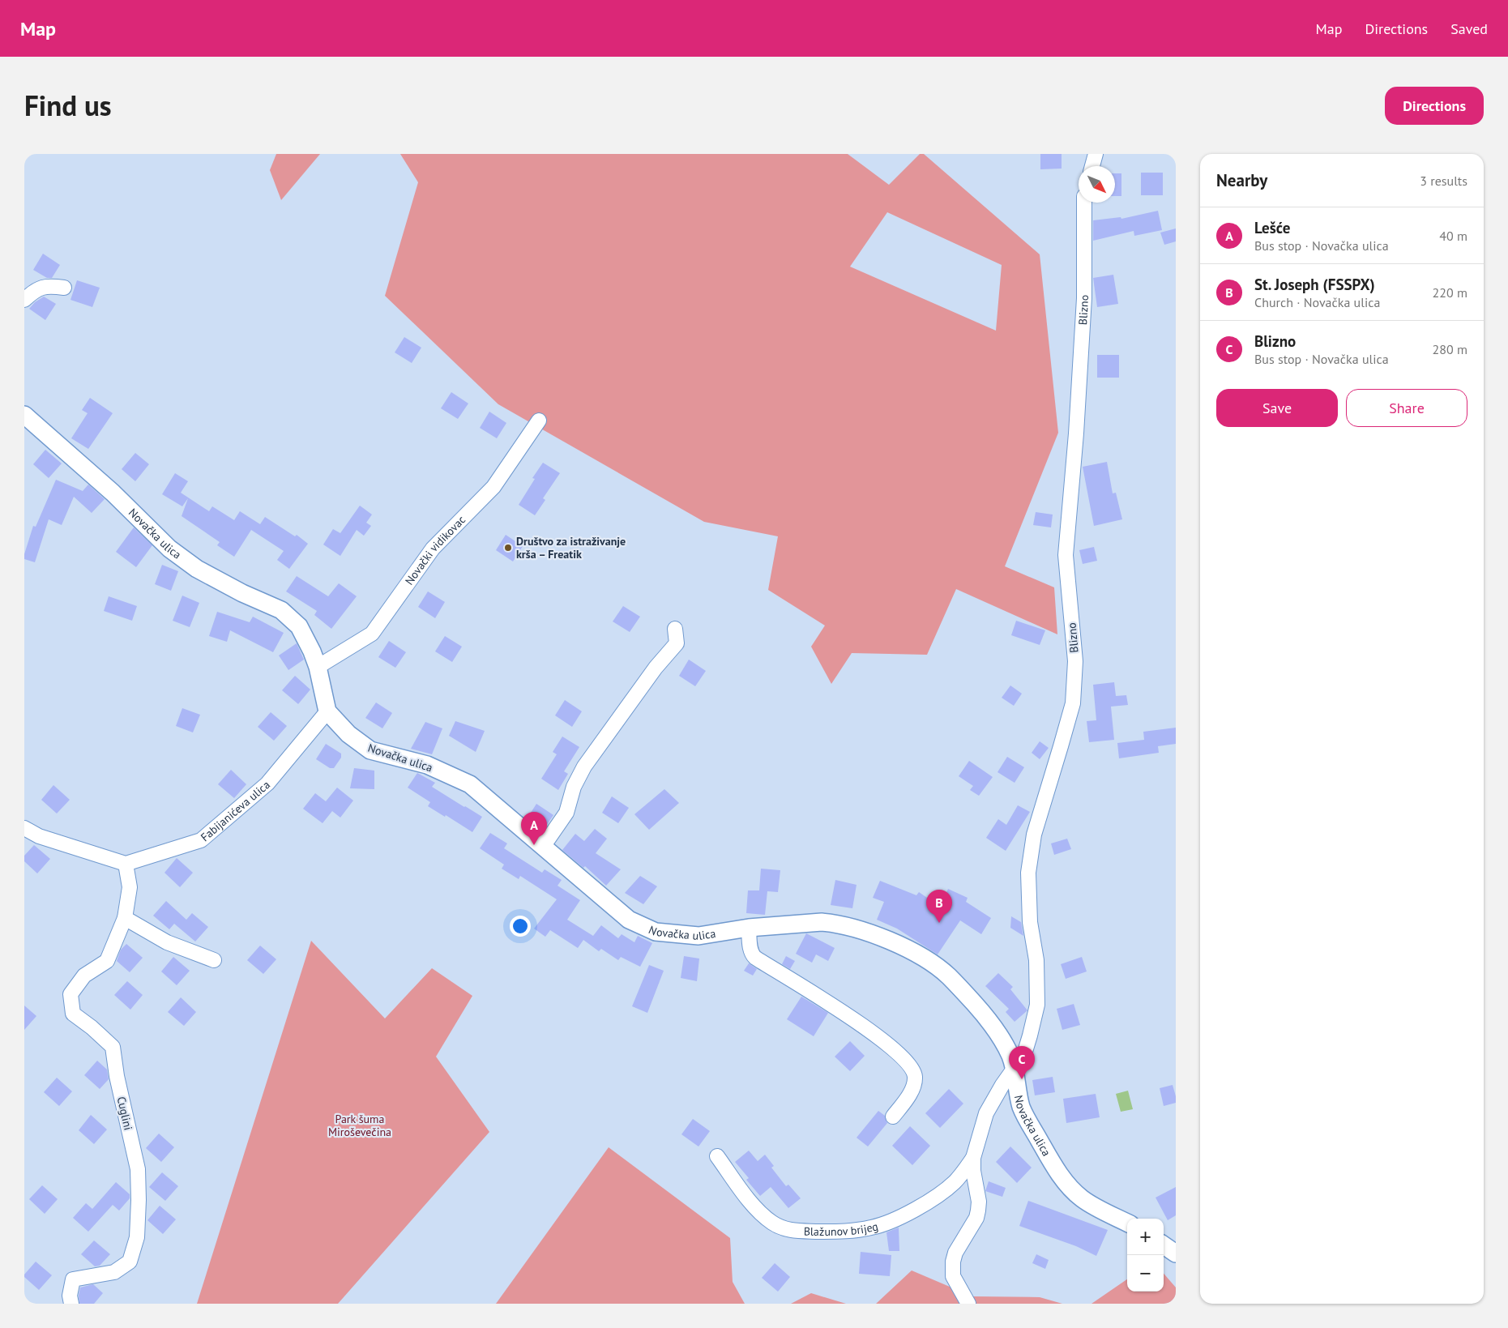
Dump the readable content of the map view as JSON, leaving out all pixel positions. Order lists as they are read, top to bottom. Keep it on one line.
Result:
{"streets":{"street":["Blizno","Novačka ulica","Novački vidikovac","Fabijanićeva ulica","Cuglini","Blažunov brijeg"]},"crossings":[["Blizno","Novačka ulica"],["Blizno","Blažunov brijeg"],["Novačka ulica","Novački vidikovac"],["Novačka ulica","Fabijanićeva ulica"],["Novačka ulica","Blažunov brijeg"],["Fabijanićeva ulica","Cuglini"]],"parks":["Park šuma Miroševečina"],"places":["Društvo za istraživanje krša – Freatik"],"north":"bottom right","page":{"header":"Map","nav":["Map","Directions","Saved"],"title":"Find us","buttons":["Directions",["Save","Share"]],"heading":["Nearby","3 results"],"list":[{"mark":"A","name":"Lešće","note":"Bus stop · Novačka ulica","value":"40 m"},{"mark":"B","name":"St. Joseph (FSSPX)","note":"Church · Novačka ulica","value":"220 m"},{"mark":"C","name":"Blizno","note":"Bus stop · Novačka ulica","value":"280 m"}],"pins":["A","B","C"],"map_buttons":["+","−"]}}
